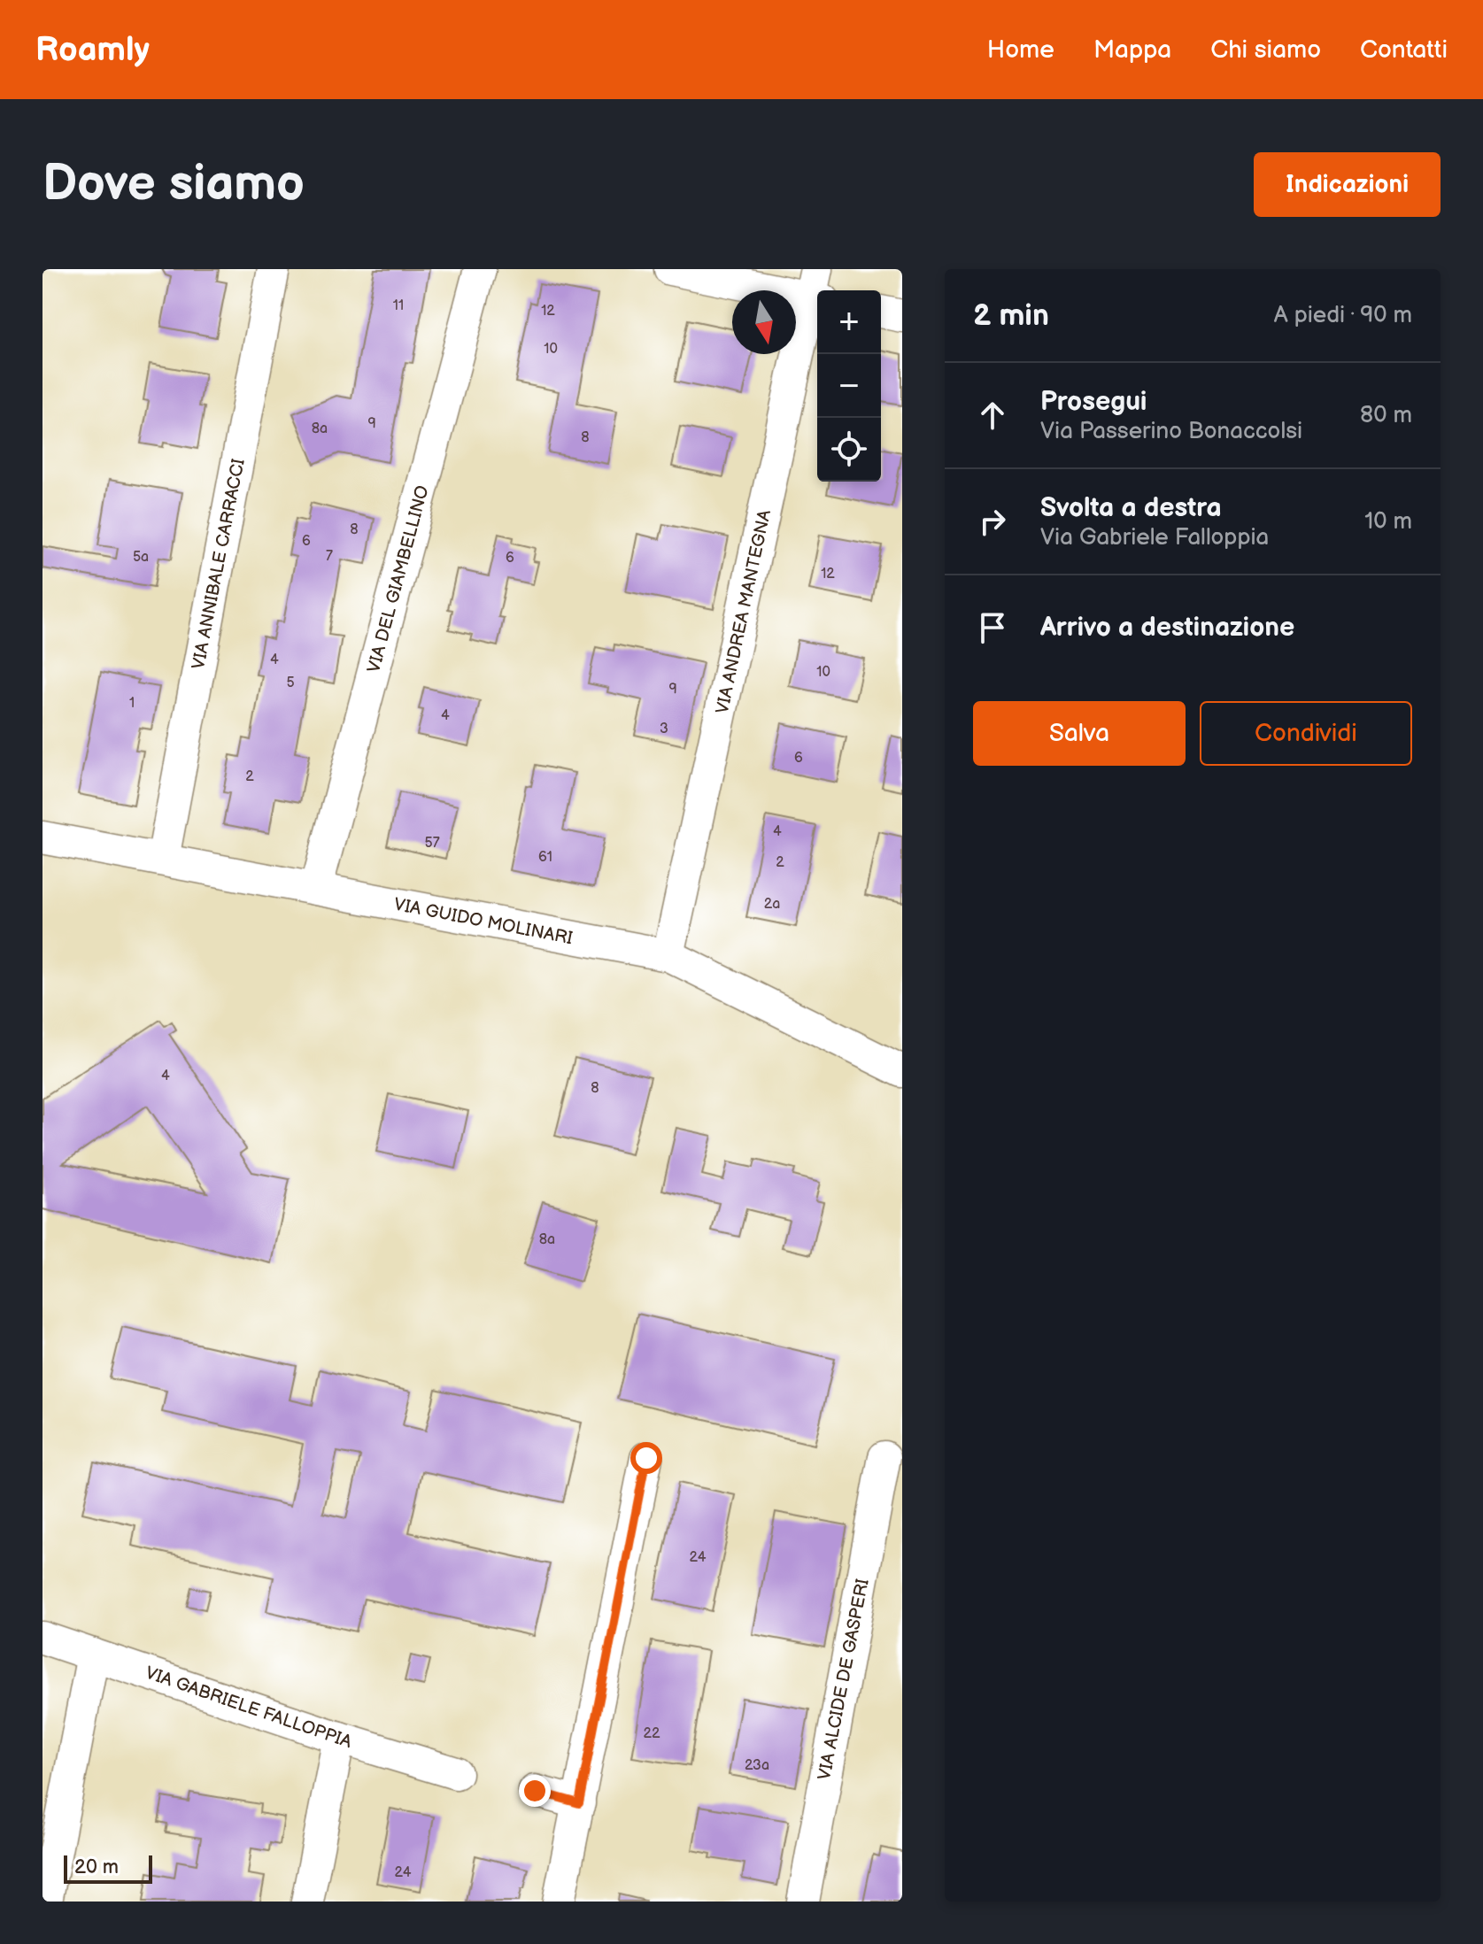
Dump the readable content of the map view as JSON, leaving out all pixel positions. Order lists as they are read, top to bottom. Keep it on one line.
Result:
{"streets":{"street":["VIA ANNIBALE CARRACCI","VIA DEL GIAMBELLINO","VIA ANDREA MANTEGNA","VIA GUIDO MOLINARI","VIA ALCIDE DE GASPERI","VIA GABRIELE FALLOPPIA"]},"crossings":[["VIA ANNIBALE CARRACCI","VIA GUIDO MOLINARI"],["VIA DEL GIAMBELLINO","VIA GUIDO MOLINARI"],["VIA ANDREA MANTEGNA","VIA GUIDO MOLINARI"]],"house_numbers":["11","12","10","9","8a","8","8","6","7","5a","6","12","4","10","5","9","1","4","3","6","2","4","57","61","2","2a","4","8","8a","24","22","23a","24"],"scale_bar":"20 m","north":"bottom","page":{"header":"Roamly","nav":["Home","Mappa","Chi siamo","Contatti"],"buttons":["Indicazioni",["Salva","Condividi"]],"title":"Dove siamo","heading":["2 min","A piedi · 90 m"],"map_buttons":["+","−"],"list":[["Prosegui","Via Passerino Bonaccolsi","80 m"],["Svolta a destra","Via Gabriele Falloppia","10 m"],"Arrivo a destinazione"],"scale":"20 m"}}
